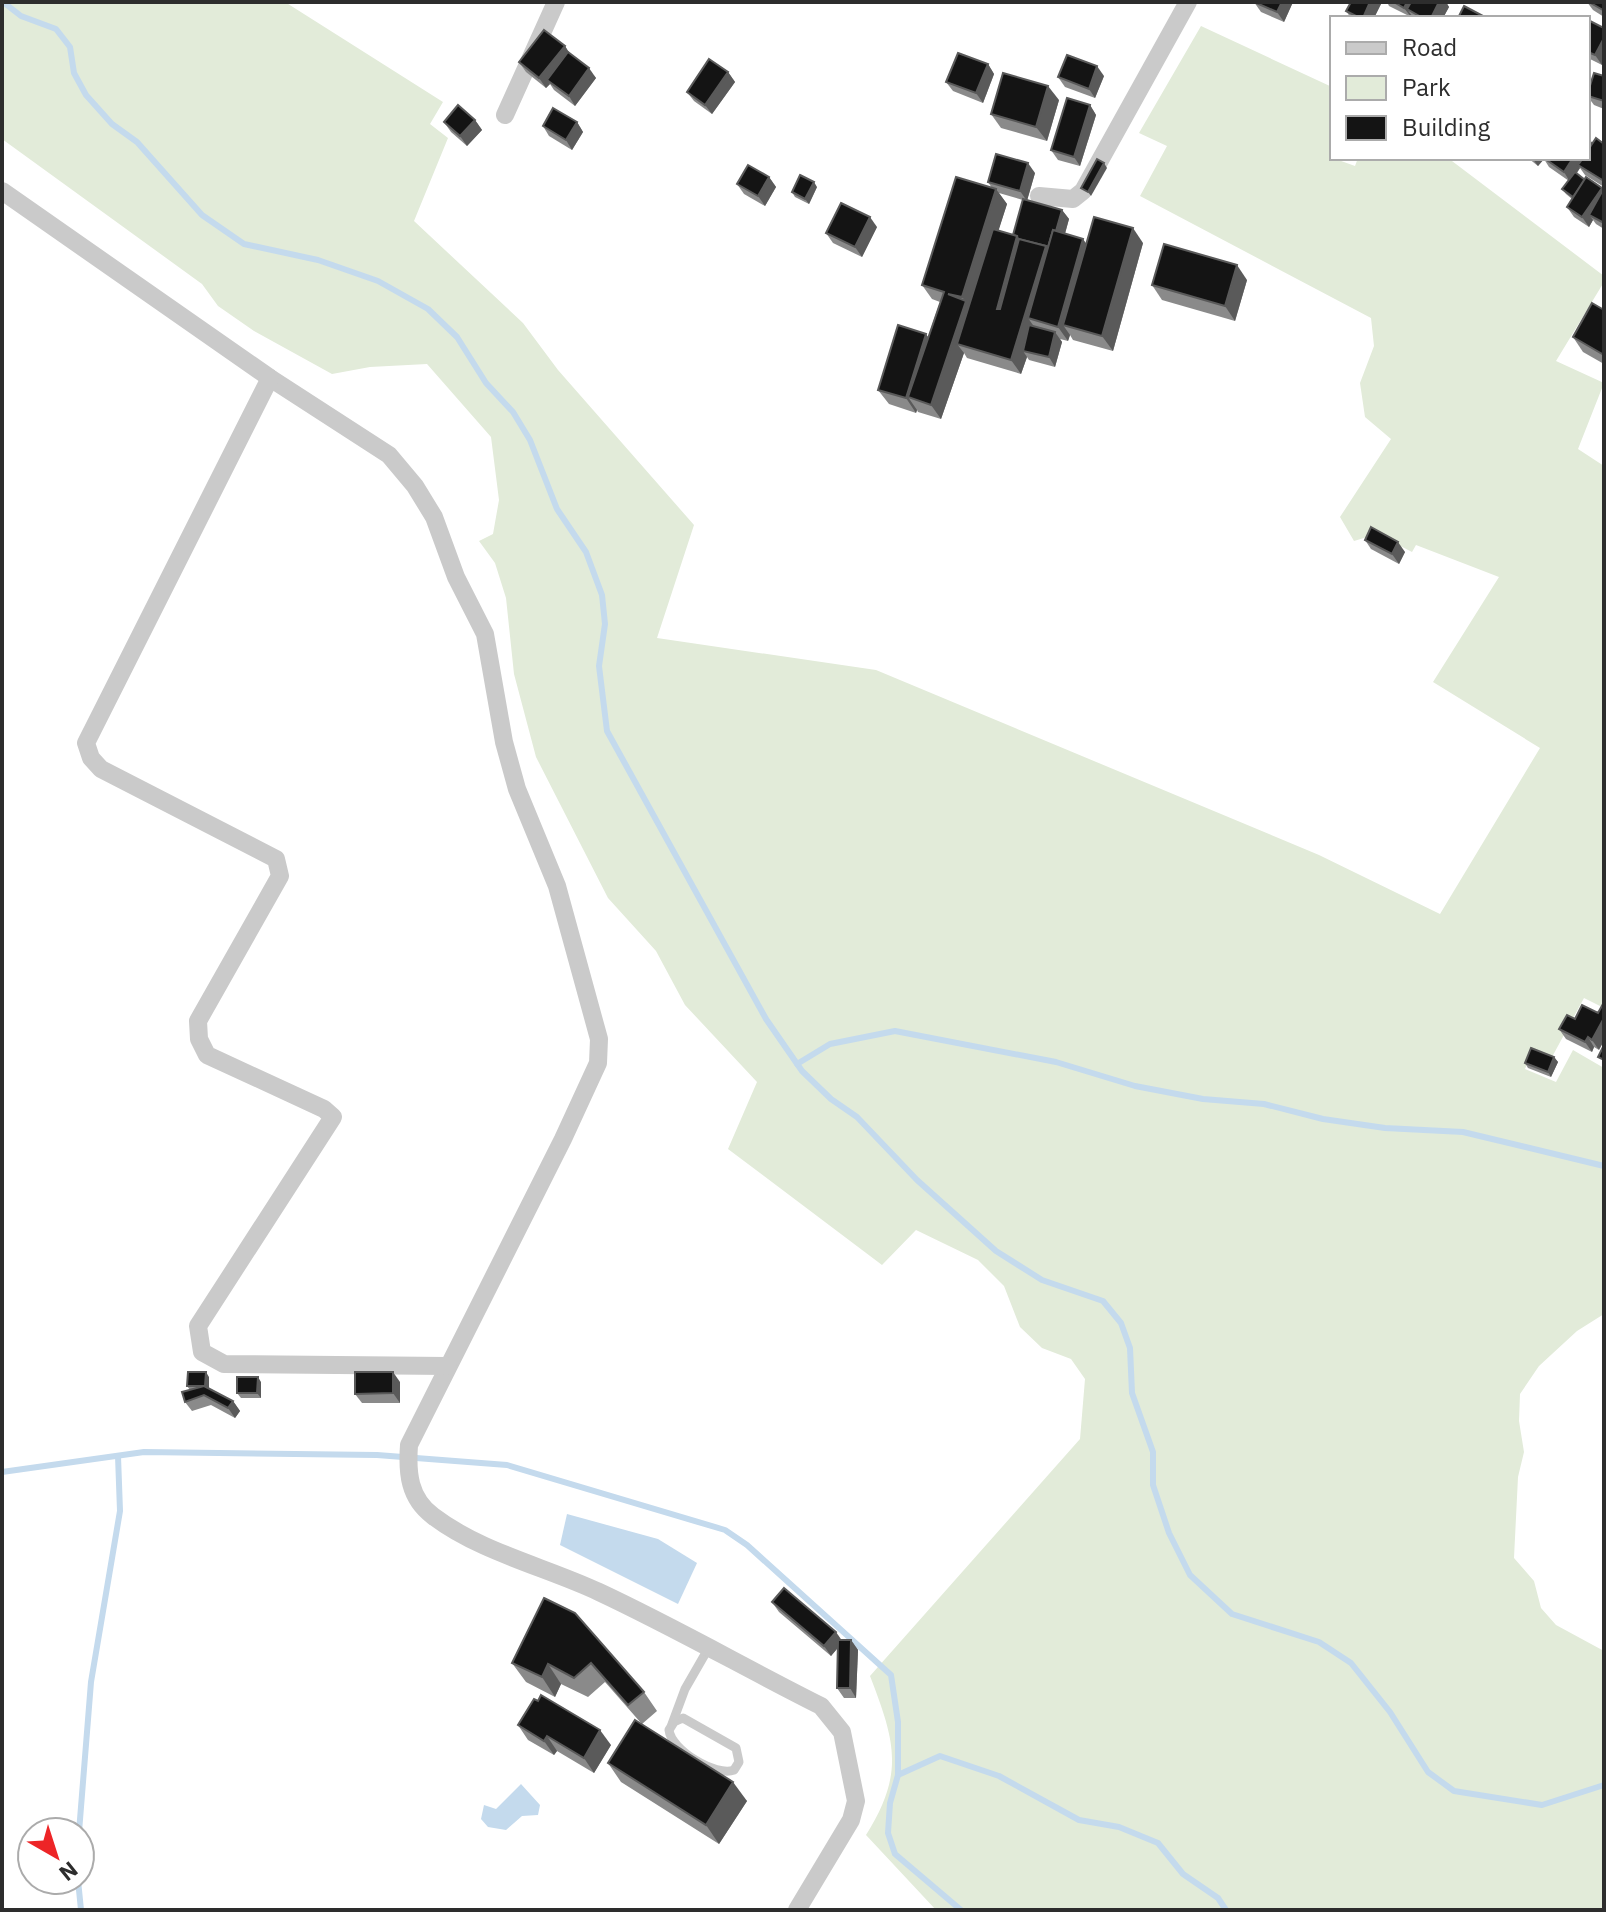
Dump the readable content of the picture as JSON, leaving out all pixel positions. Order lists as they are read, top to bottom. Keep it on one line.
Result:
{"legend":["Road","Park","Building"],"north":"bottom right"}
